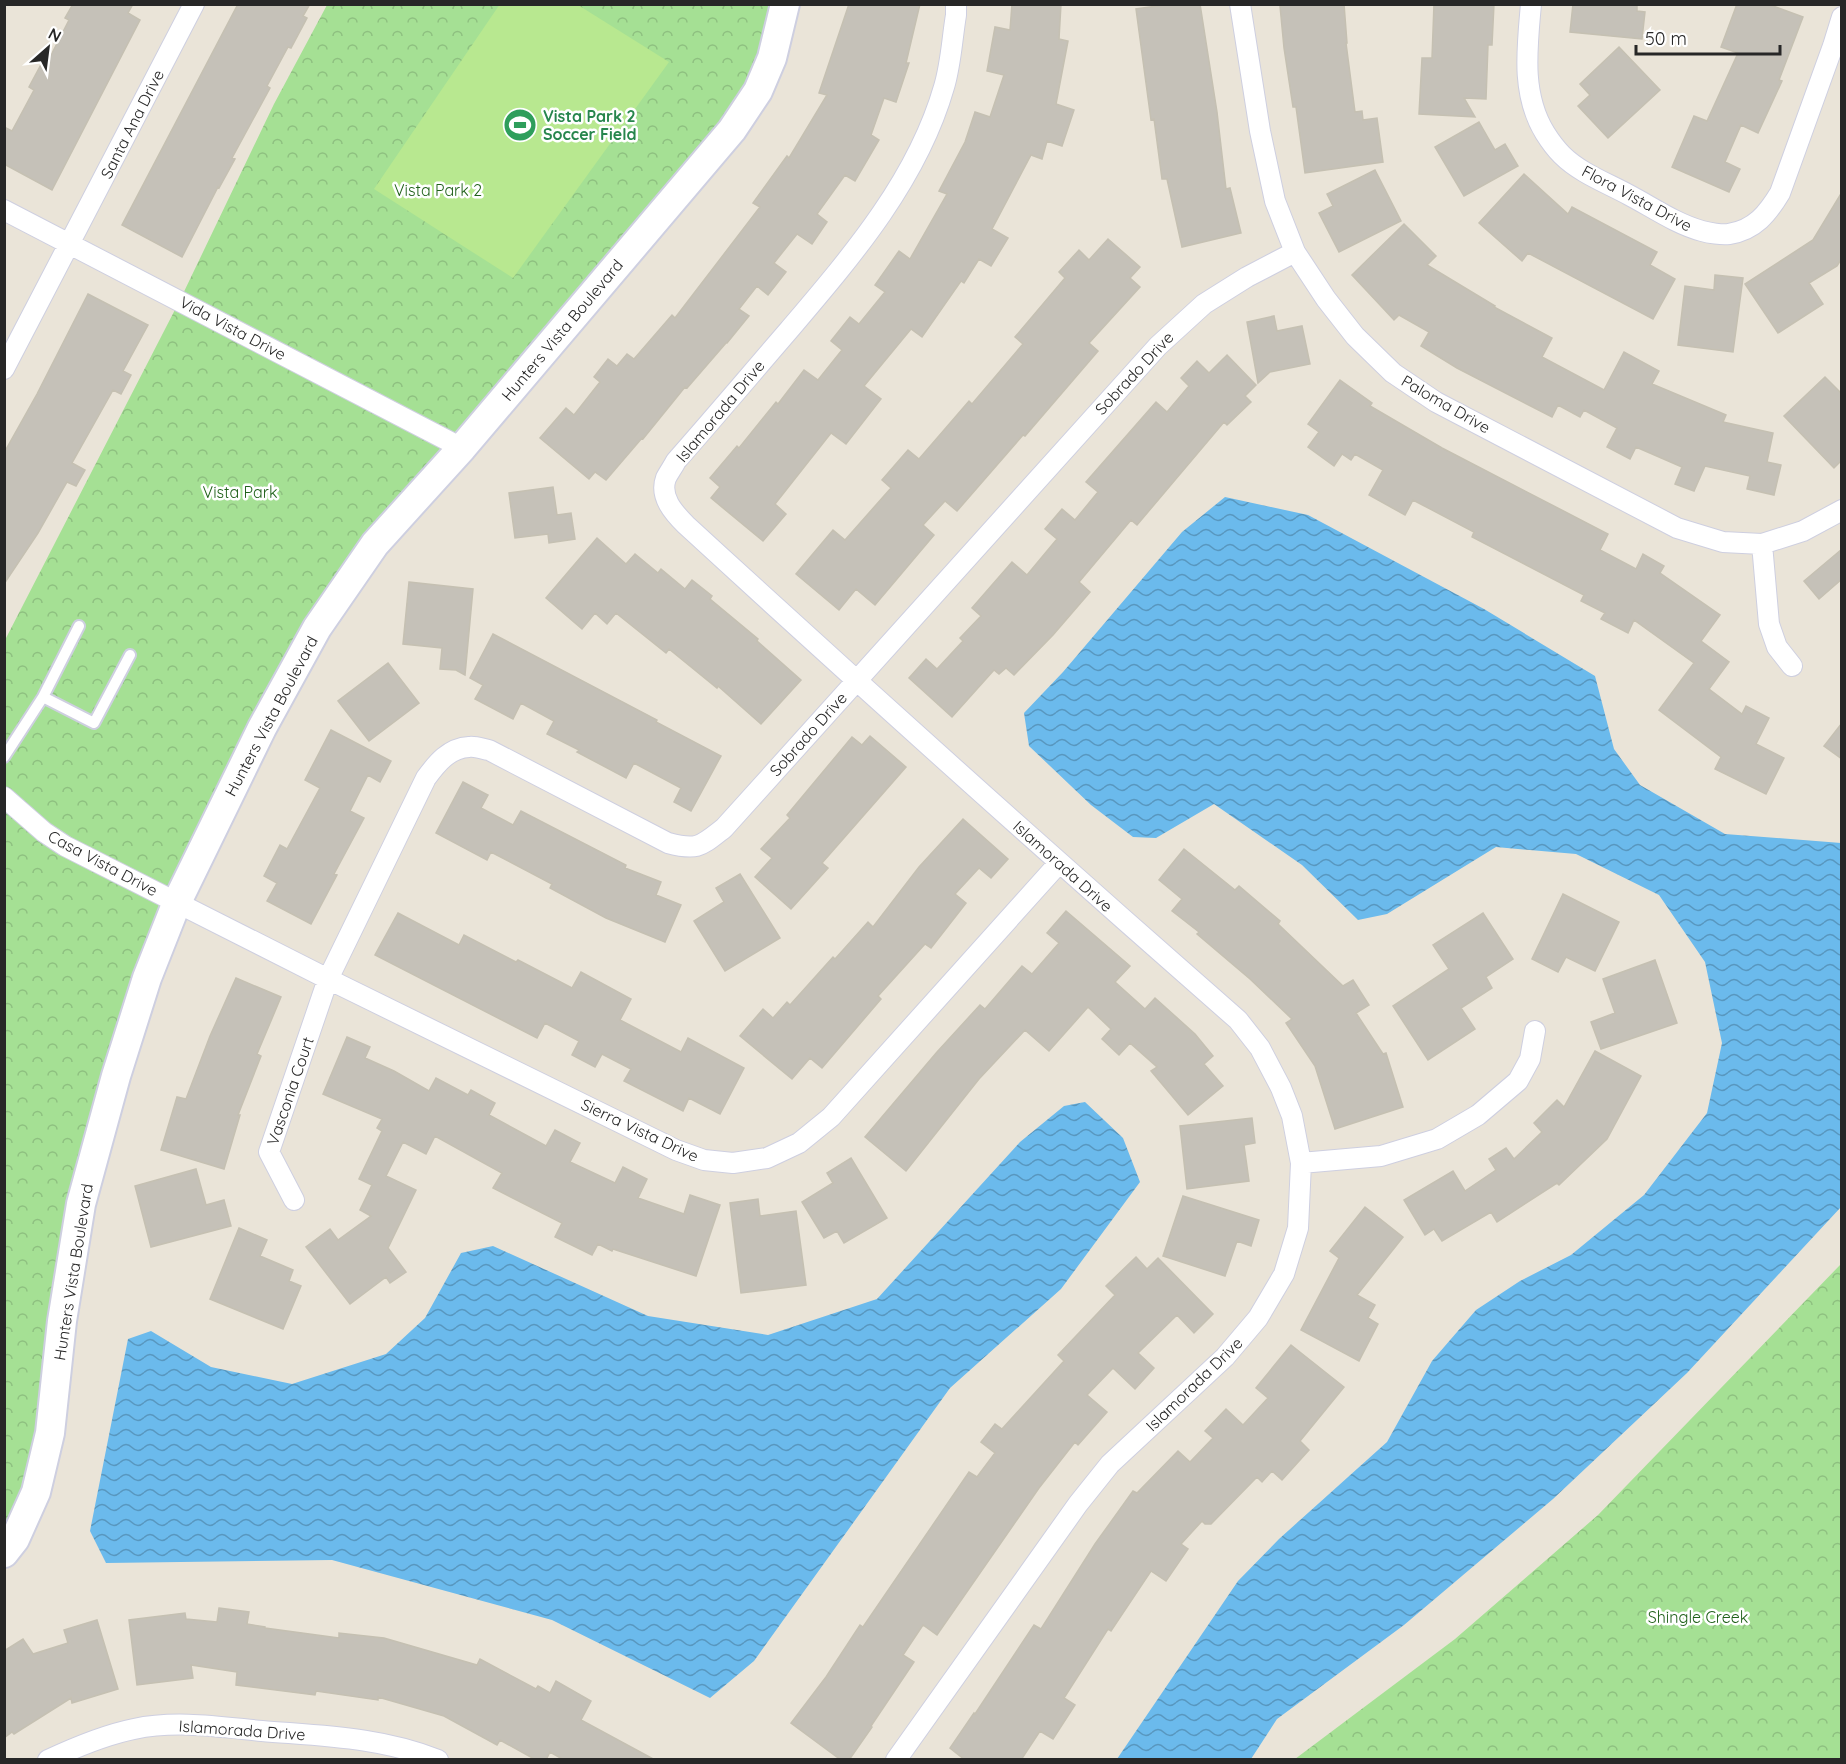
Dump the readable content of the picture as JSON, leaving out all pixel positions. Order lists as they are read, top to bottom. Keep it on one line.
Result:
{"streets":{"street":["Santa Ana Drive","Flora Vista Drive","Vida Vista Drive","Hunters Vista Boulevard","Sobrado Drive","Paloma Drive","Islamorada Drive","Casa Vista Drive","Vasconia Court","Sierra Vista Drive"]},"crossings":[["Santa Ana Drive","Vida Vista Drive"],["Vida Vista Drive","Hunters Vista Boulevard"],["Hunters Vista Boulevard","Casa Vista Drive"],["Hunters Vista Boulevard","Sierra Vista Drive"],["Sobrado Drive","Paloma Drive"],["Sobrado Drive","Islamorada Drive"],["Sobrado Drive","Vasconia Court"],["Sobrado Drive","Sierra Vista Drive"],["Islamorada Drive","Sierra Vista Drive"],["Casa Vista Drive","Sierra Vista Drive"],["Vasconia Court","Sierra Vista Drive"]],"parks":["Vista Park 2","Vista Park","Shingle Creek"],"places":{"sports":["Vista Park 2 Soccer Field"]},"scale_bar":"50 m","north":"top right"}
